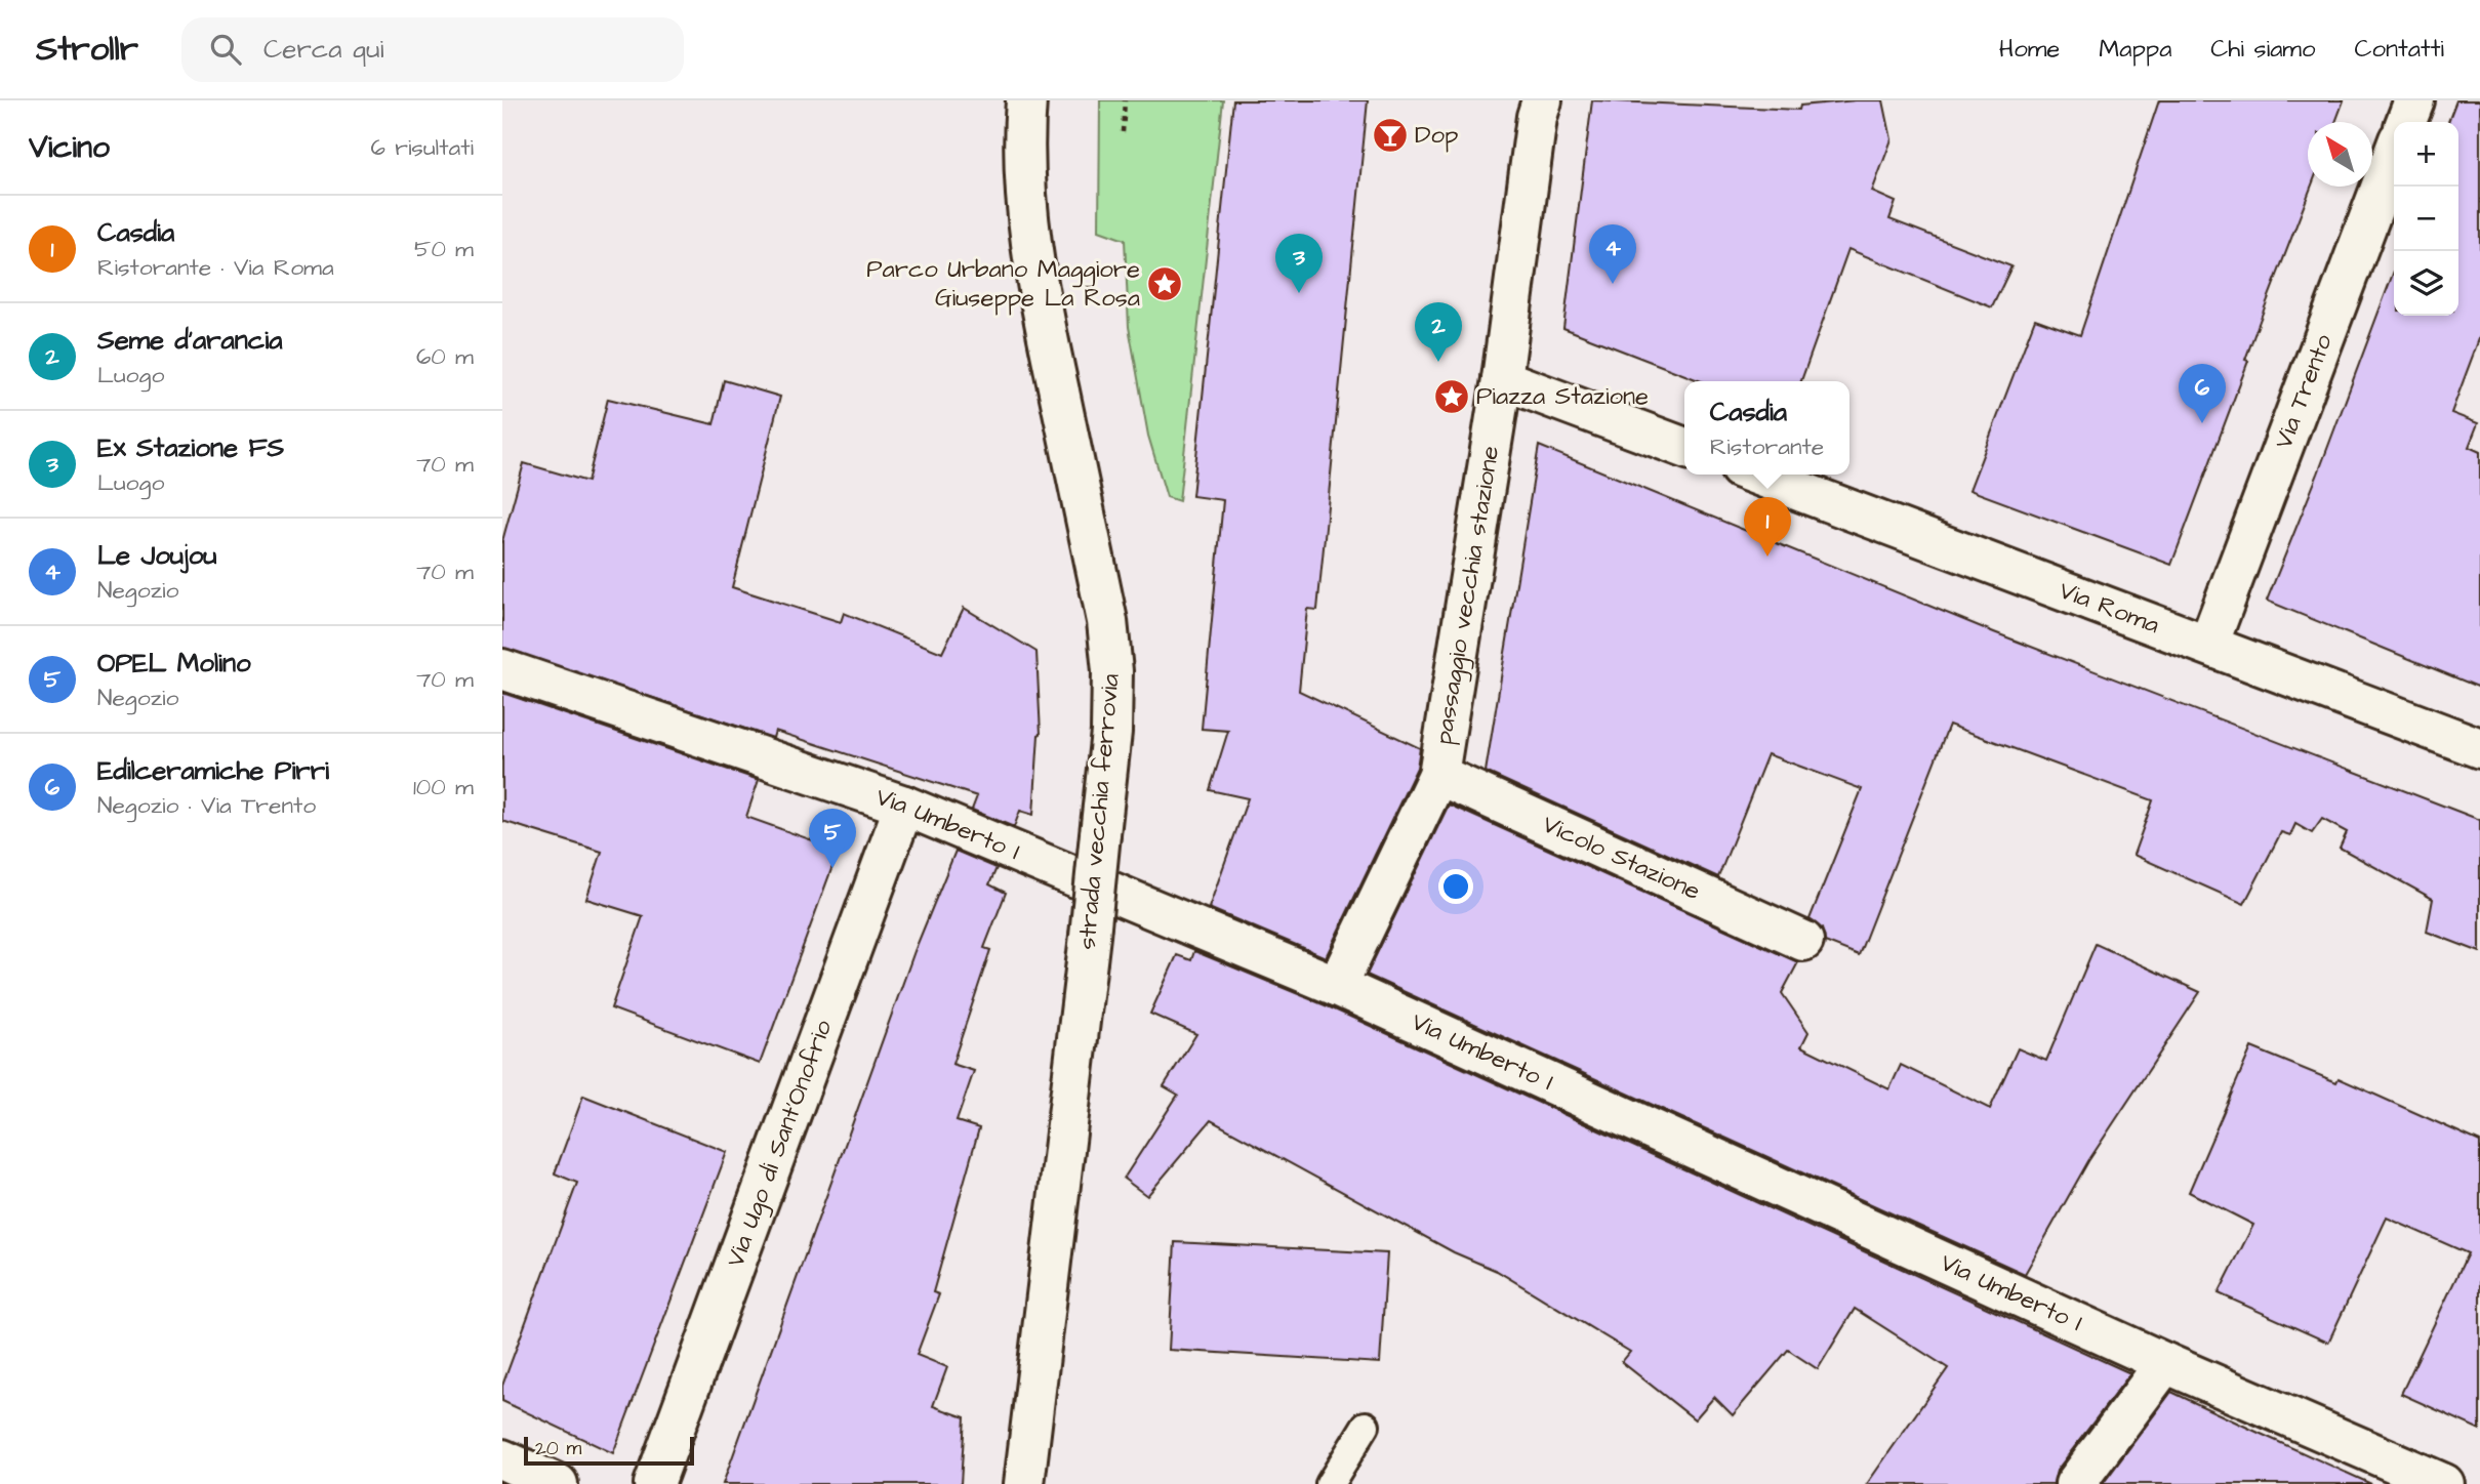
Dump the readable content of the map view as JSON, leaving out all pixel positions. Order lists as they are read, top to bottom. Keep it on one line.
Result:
{"streets":{"street":["Via Trento","passaggio vecchia stazione","Via Roma","strada vecchia ferrovia","Via Umberto I","Vicolo Stazione","Via Ugo di Sant'Onofrio"]},"crossings":[["Via Trento","Via Roma"],["passaggio vecchia stazione","Via Umberto I"],["passaggio vecchia stazione","Vicolo Stazione"],["Via Umberto I","Via Ugo di Sant'Onofrio"]],"places":{"bar":["Dop"],"place":["Parco Urbano Maggiore Giuseppe La Rosa","Piazza Stazione"]},"scale_bar":"20 m","north":"top left","page":{"header":"Strollr","search":"Cerca qui","nav":["Home","Mappa","Chi siamo","Contatti"],"heading":["Vicino","6 risultati"],"map_buttons":["+","−"],"list":[{"mark":"1","name":"Casdia","note":"Ristorante · Via Roma","value":"50 m"},{"mark":"2","name":"Seme d'arancia","note":"Luogo","value":"60 m"},{"mark":"3","name":"Ex Stazione FS","note":"Luogo","value":"70 m"},{"mark":"4","name":"Le Joujou","note":"Negozio","value":"70 m"},{"mark":"5","name":"OPEL Molino","note":"Negozio","value":"70 m"},{"mark":"6","name":"Edilceramiche Pirri","note":"Negozio · Via Trento","value":"100 m"}],"pins":["4","3","2","6","1","5"],"popup":["Casdia","Ristorante"],"scale":"20 m"}}
